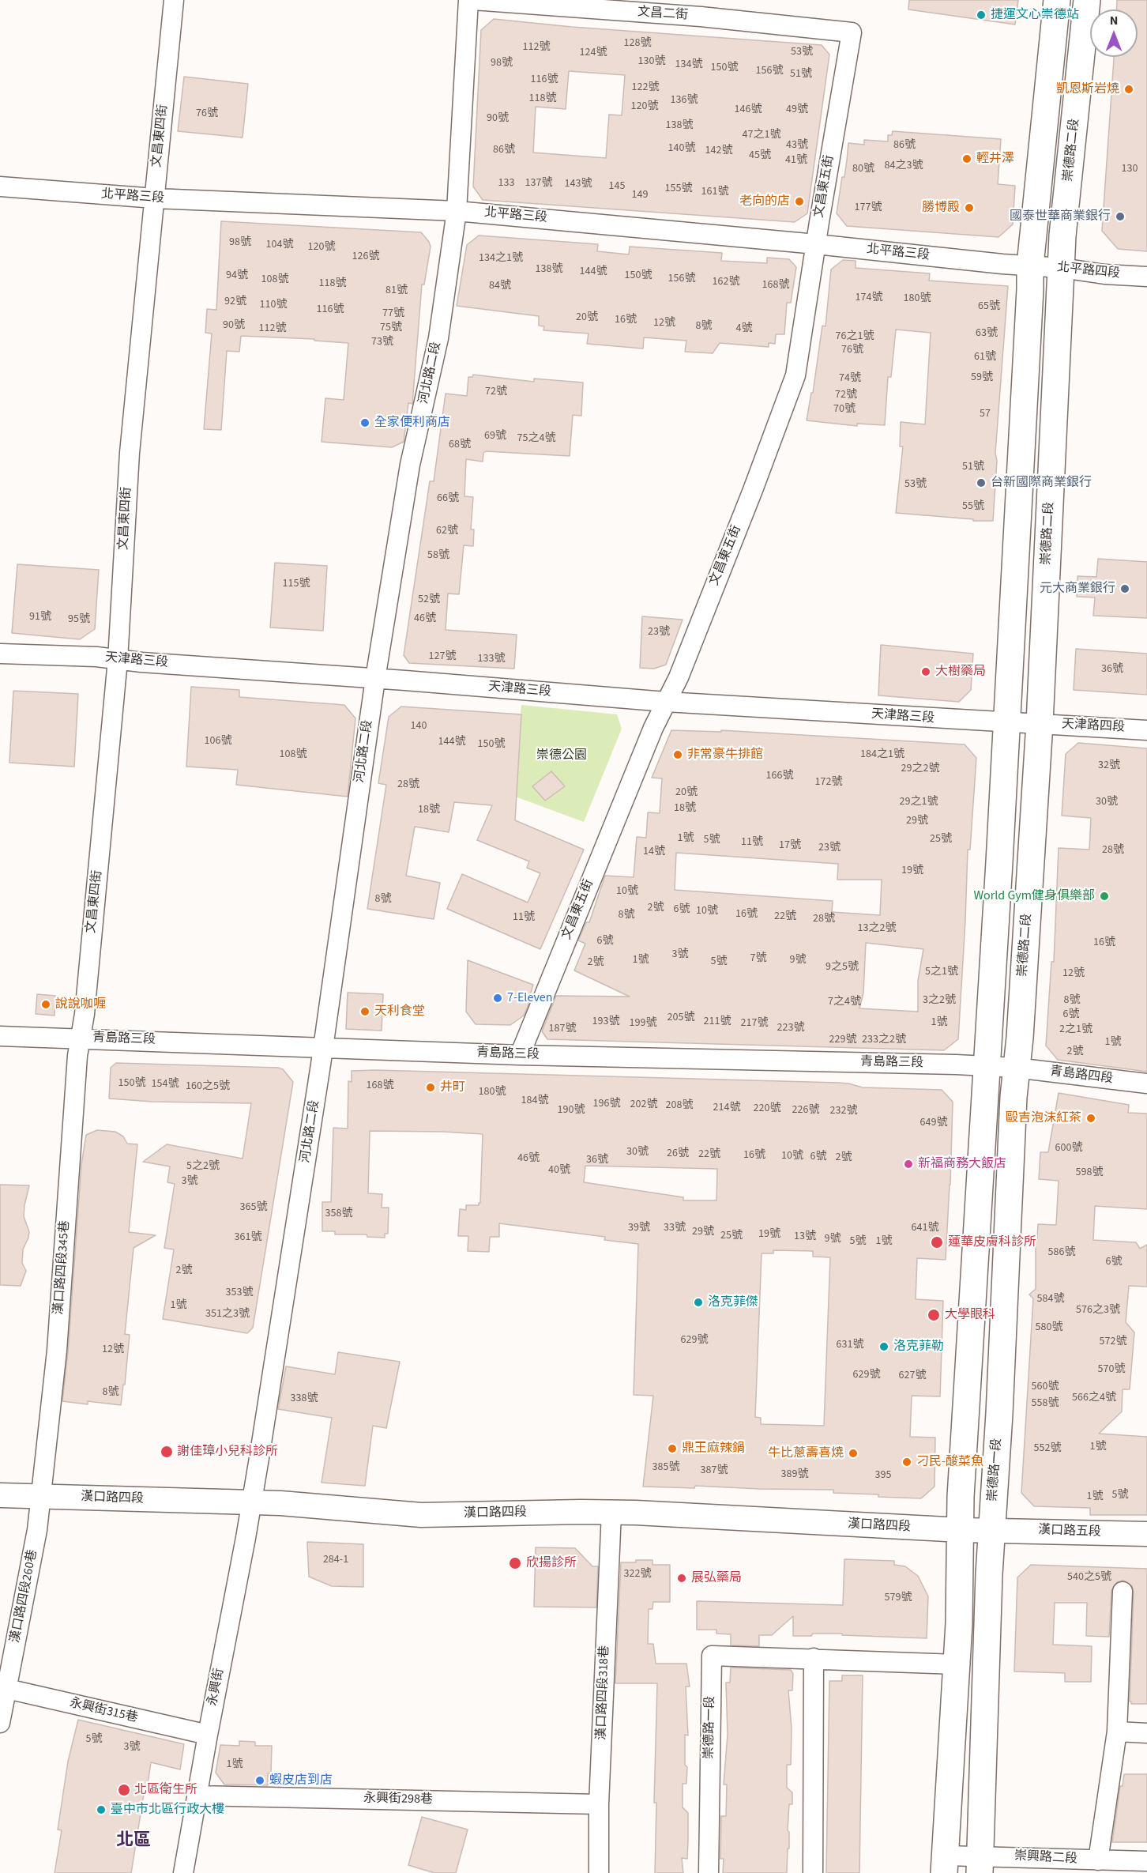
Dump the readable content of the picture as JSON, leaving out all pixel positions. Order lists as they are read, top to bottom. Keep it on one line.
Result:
{"streets":{"main road":["崇德路二段","崇德路一段"],"street":["文昌二街","文昌東四街","文昌東五街","北平路三段","北平路四段","河北路二段","天津路三段","天津路四段","青島路三段","青島路四段","漢口路四段345巷","漢口路四段","漢口路五段","漢口路四段260巷","永興街","漢口路四段318巷","永興街315巷","永興街298巷","崇興路二段"]},"crossings":[["文昌二街","文昌東五街"],["文昌東四街","北平路三段"],["文昌東四街","天津路三段"],["文昌東四街","青島路三段"],["文昌東四街","漢口路四段345巷"],["崇德路二段","北平路四段"],["崇德路二段","天津路三段"],["崇德路二段","天津路四段"],["崇德路二段","青島路三段"],["崇德路二段","青島路四段"],["崇德路二段","崇德路一段"],["文昌東五街","北平路三段"],["文昌東五街","天津路三段"],["文昌東五街","青島路三段"],["北平路三段","北平路四段"],["北平路三段","河北路二段"],["河北路二段","天津路三段"],["河北路二段","青島路三段"],["河北路二段","漢口路四段"],["河北路二段","永興街"],["天津路三段","天津路四段"],["青島路三段","青島路四段"],["青島路三段","漢口路四段345巷"],["青島路三段","崇德路一段"],["青島路四段","崇德路一段"],["漢口路四段345巷","漢口路四段"],["漢口路四段345巷","漢口路四段260巷"],["崇德路一段","漢口路四段"],["崇德路一段","漢口路五段"],["崇德路一段","崇興路二段"],["漢口路四段","漢口路五段"],["漢口路四段","漢口路四段260巷"],["漢口路四段","永興街"],["漢口路四段","漢口路四段318巷"],["漢口路四段260巷","永興街315巷"],["永興街","永興街315巷"],["永興街","永興街298巷"],["漢口路四段318巷","永興街298巷"]],"districts":["北區"],"parks":["崇德公園"],"places":["捷運文心崇德站","凱恩斯岩燒","輕井澤","老向的店","勝博殿","國泰世華商業銀行","全家便利商店","台新國際商業銀行","元大商業銀行","大樹藥局","非常豪牛排館","World Gym健身俱樂部","7-Eleven","說說咖喱","天利食堂","井町","毆吉泡沫紅茶","新福商務大飯店","蓮華皮膚科診所","洛克菲傑","大學眼科","洛克菲勒","鼎王麻辣鍋","謝佳璋小兒科診所","牛比蔥壽喜燒","刁民-酸菜魚","欣揚診所","展弘藥局","蝦皮店到店","北區衛生所","臺中市北區行政大樓"],"house_numbers":["128號","112號","53號","124號","130號","98號","134號","150號","156號","51號","116號","122號","118號","136號","120號","146號","49號","76號","90號","138號","47之1號","43號","86號","140號","86號","142號","45號","41號","84之3號","80號","130","133","137號","143號","145","155號","161號","149","177號","98號","104號","120號","126號","134之1號","138號","144號","94號","150號","156號","108號","162號","118號","168號","84號","81號","174號","180號","92號","110號","65號","116號","77號","20號","16號","12號","90號","8號","75號","112號","4號","63號","76之1號","73號","76號","61號","59號","74號","72號","72號","70號","57","69號","75之4號","68號","51號","53號","66號","55號","62號","58號","115號","52號","91號","46號","95號","23號","127號","133號","36號","140","106號","144號","150號","108號","184之1號","32號","29之2號","166號","172號","28號","20號","29之1號","30號","18號","18號","29號","1號","25號","5號","11號","17號","23號","28號","14號","19號","10號","8號","2號","6號","10號","16號","8號","22號","11號","28號","13之2號","6號","16號","3號","7號","1號","9號","5號","2號","9之5號","5之1號","12號","3之2號","8號","7之4號","6號","205號","193號","211號","1號","199號","217號","223號","187號","2之1號","229號","233之2號","1號","2號","150號","154號","168號","160之5號","180號","184號","196號","202號","208號","214號","220號","190號","226號","232號","649號","600號","30號","26號","22號","16號","10號","6號","2號","46號","36號","5之2號","40號","598號","3號","365號","358號","39號","33號","641號","29號","19號","25號","13號","361號","9號","5號","1號","586號","6號","2號","353號","584號","1號","576之3號","351之3號","580號","629號","572號","631號","12號","570號","629號","627號","560號","8號","566之4號","338號","558號","1號","552號","385號","387號","389號","395","5號","1號","284-1","322號","540之5號","579號","5號","3號","1號"],"north":"top"}
